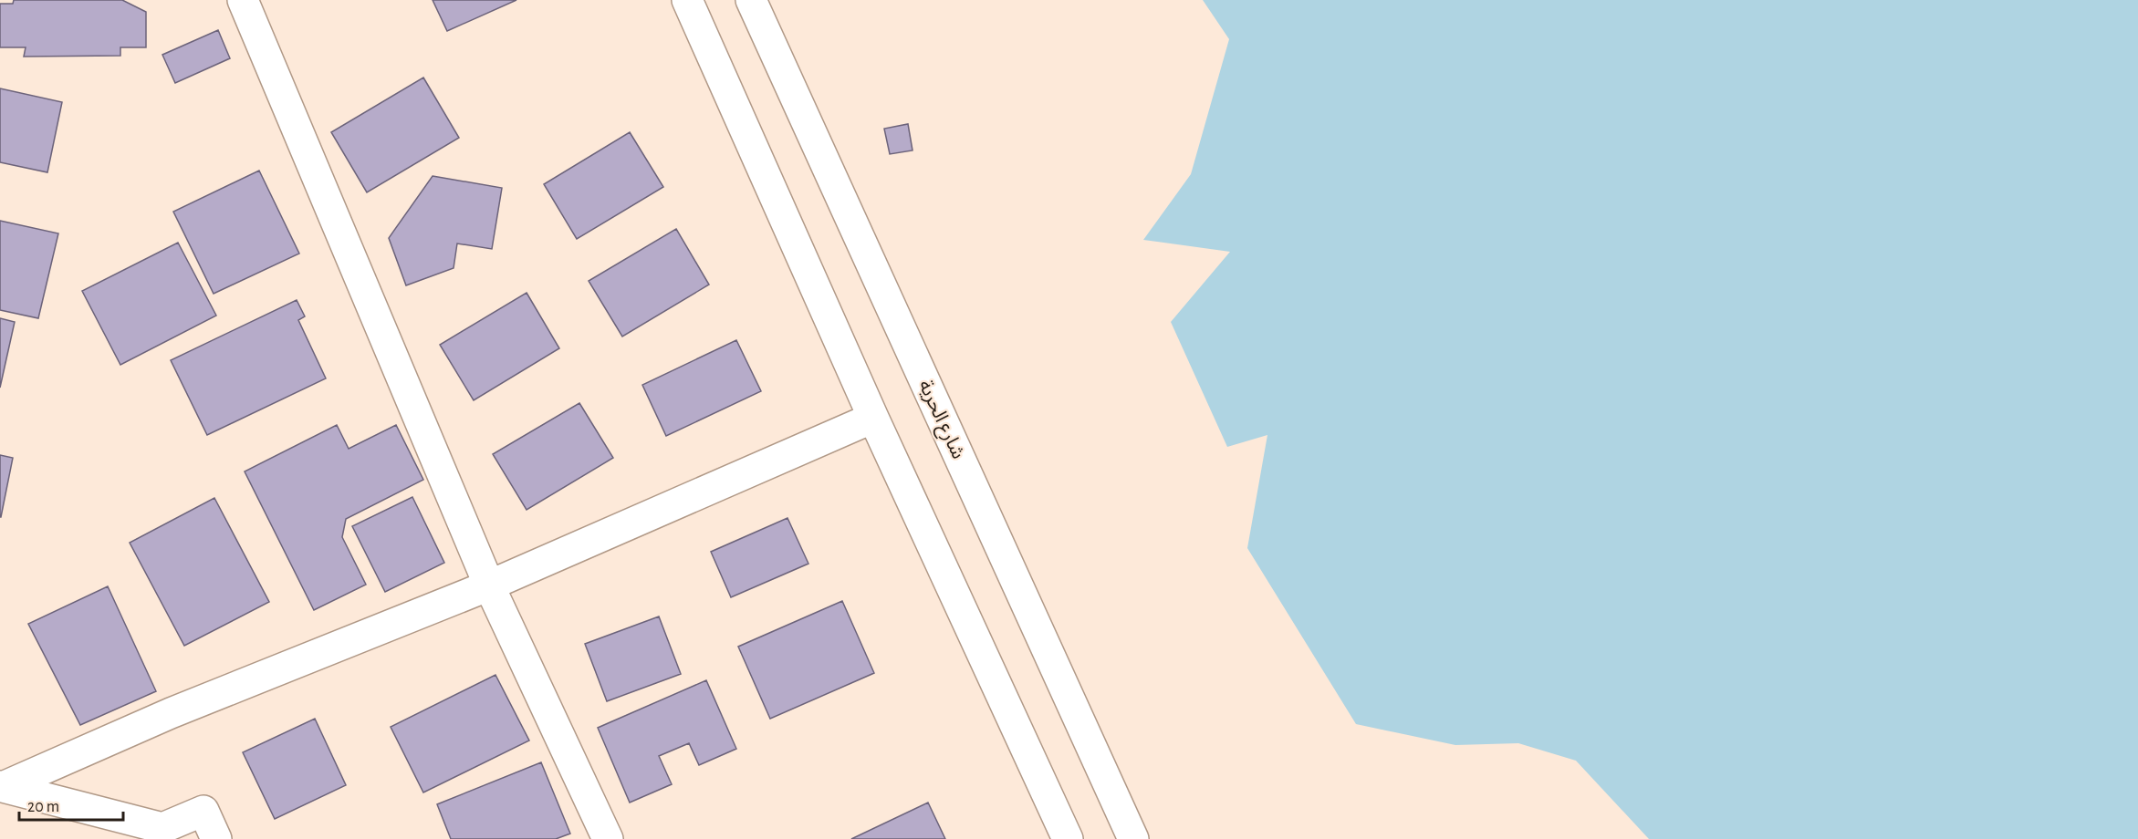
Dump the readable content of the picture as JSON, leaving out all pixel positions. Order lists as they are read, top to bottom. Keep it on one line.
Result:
{"streets":{"street":["شارع الحرية"]},"scale_bar":"20 m"}
